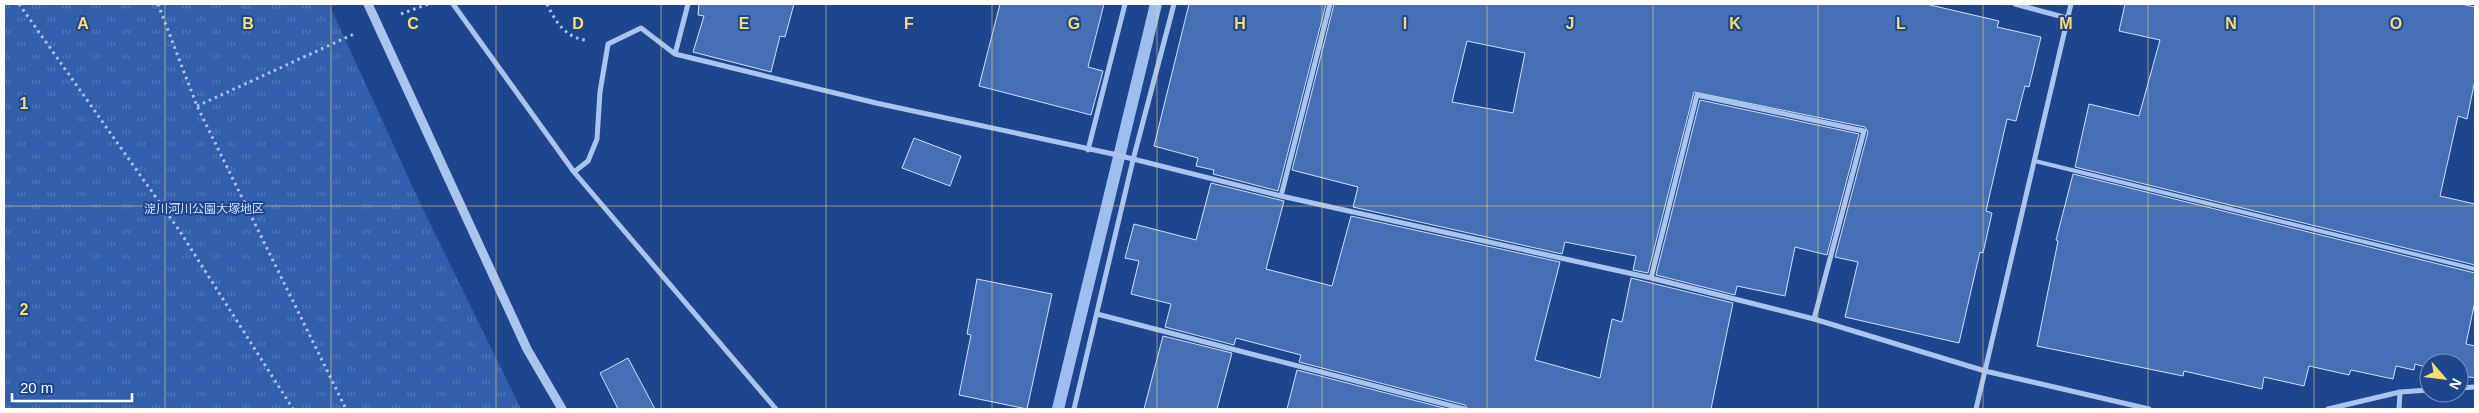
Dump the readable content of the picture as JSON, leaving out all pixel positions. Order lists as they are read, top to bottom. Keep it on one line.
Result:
{"parks":["淀川河川公園大塚地区"],"scale_bar":"20 m","north":"bottom right","grid":{"columns":["A","B","C","D","E","F","G","H","I","J","K","L","M","N","O"],"rows":["1","2"]}}
